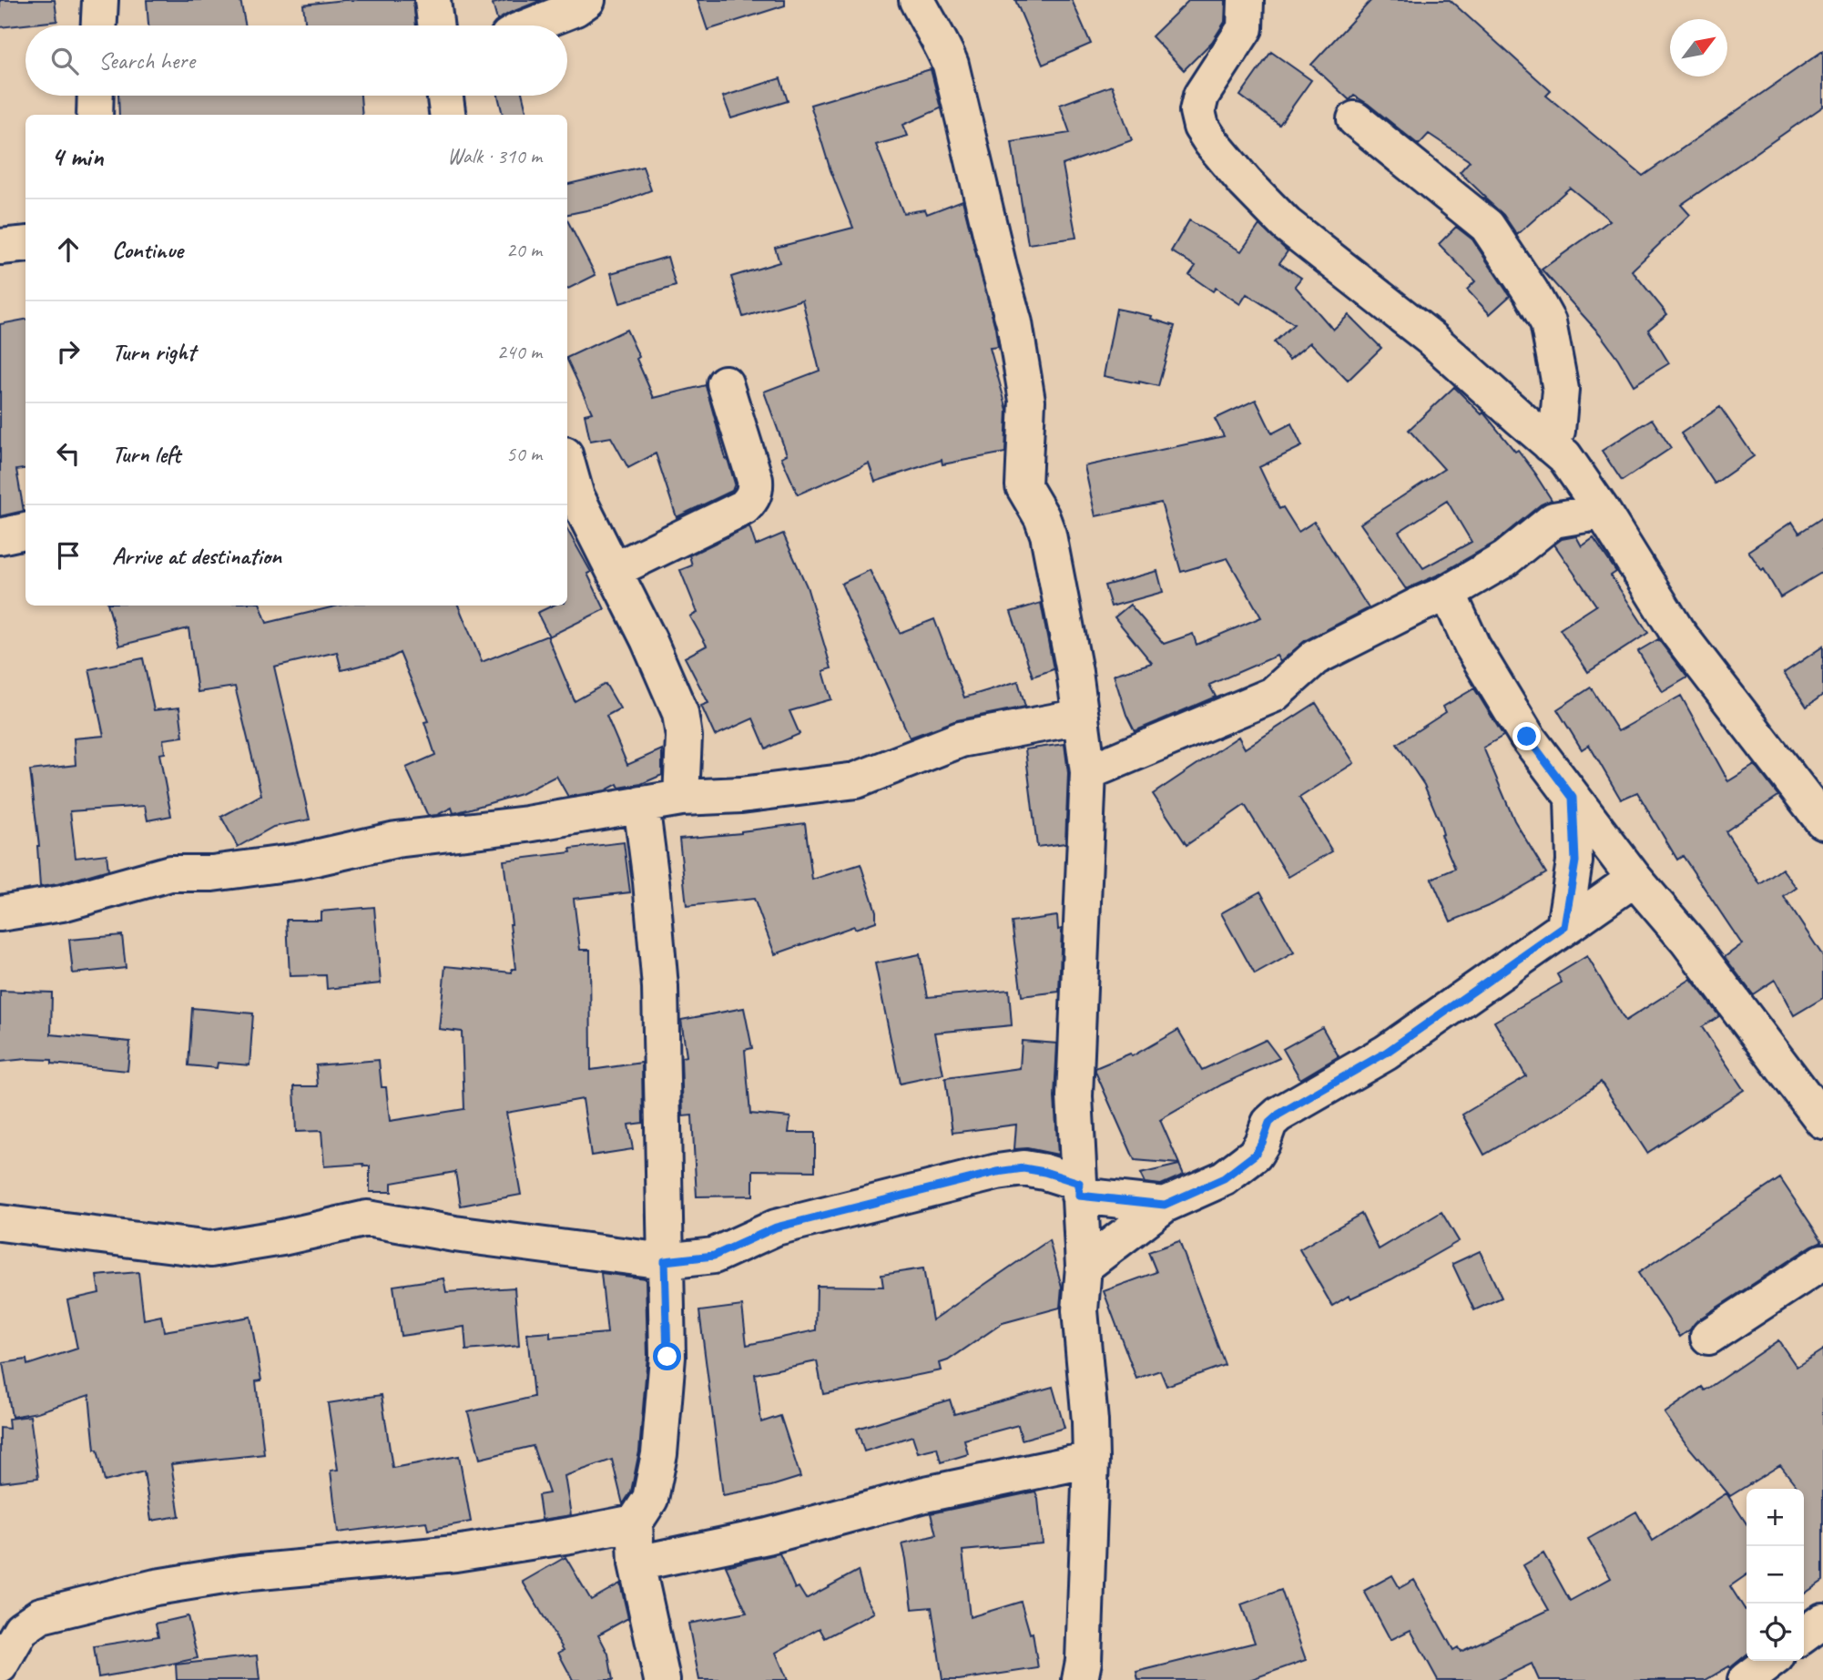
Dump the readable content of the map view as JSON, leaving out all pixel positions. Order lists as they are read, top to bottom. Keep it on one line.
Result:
{"north":"top right","page":{"search":"Search here","heading":["4 min","Walk · 310 m"],"list":[["Continue","20 m"],["Turn right","240 m"],["Turn left","50 m"],"Arrive at destination"],"map_buttons":["+","−"]}}
